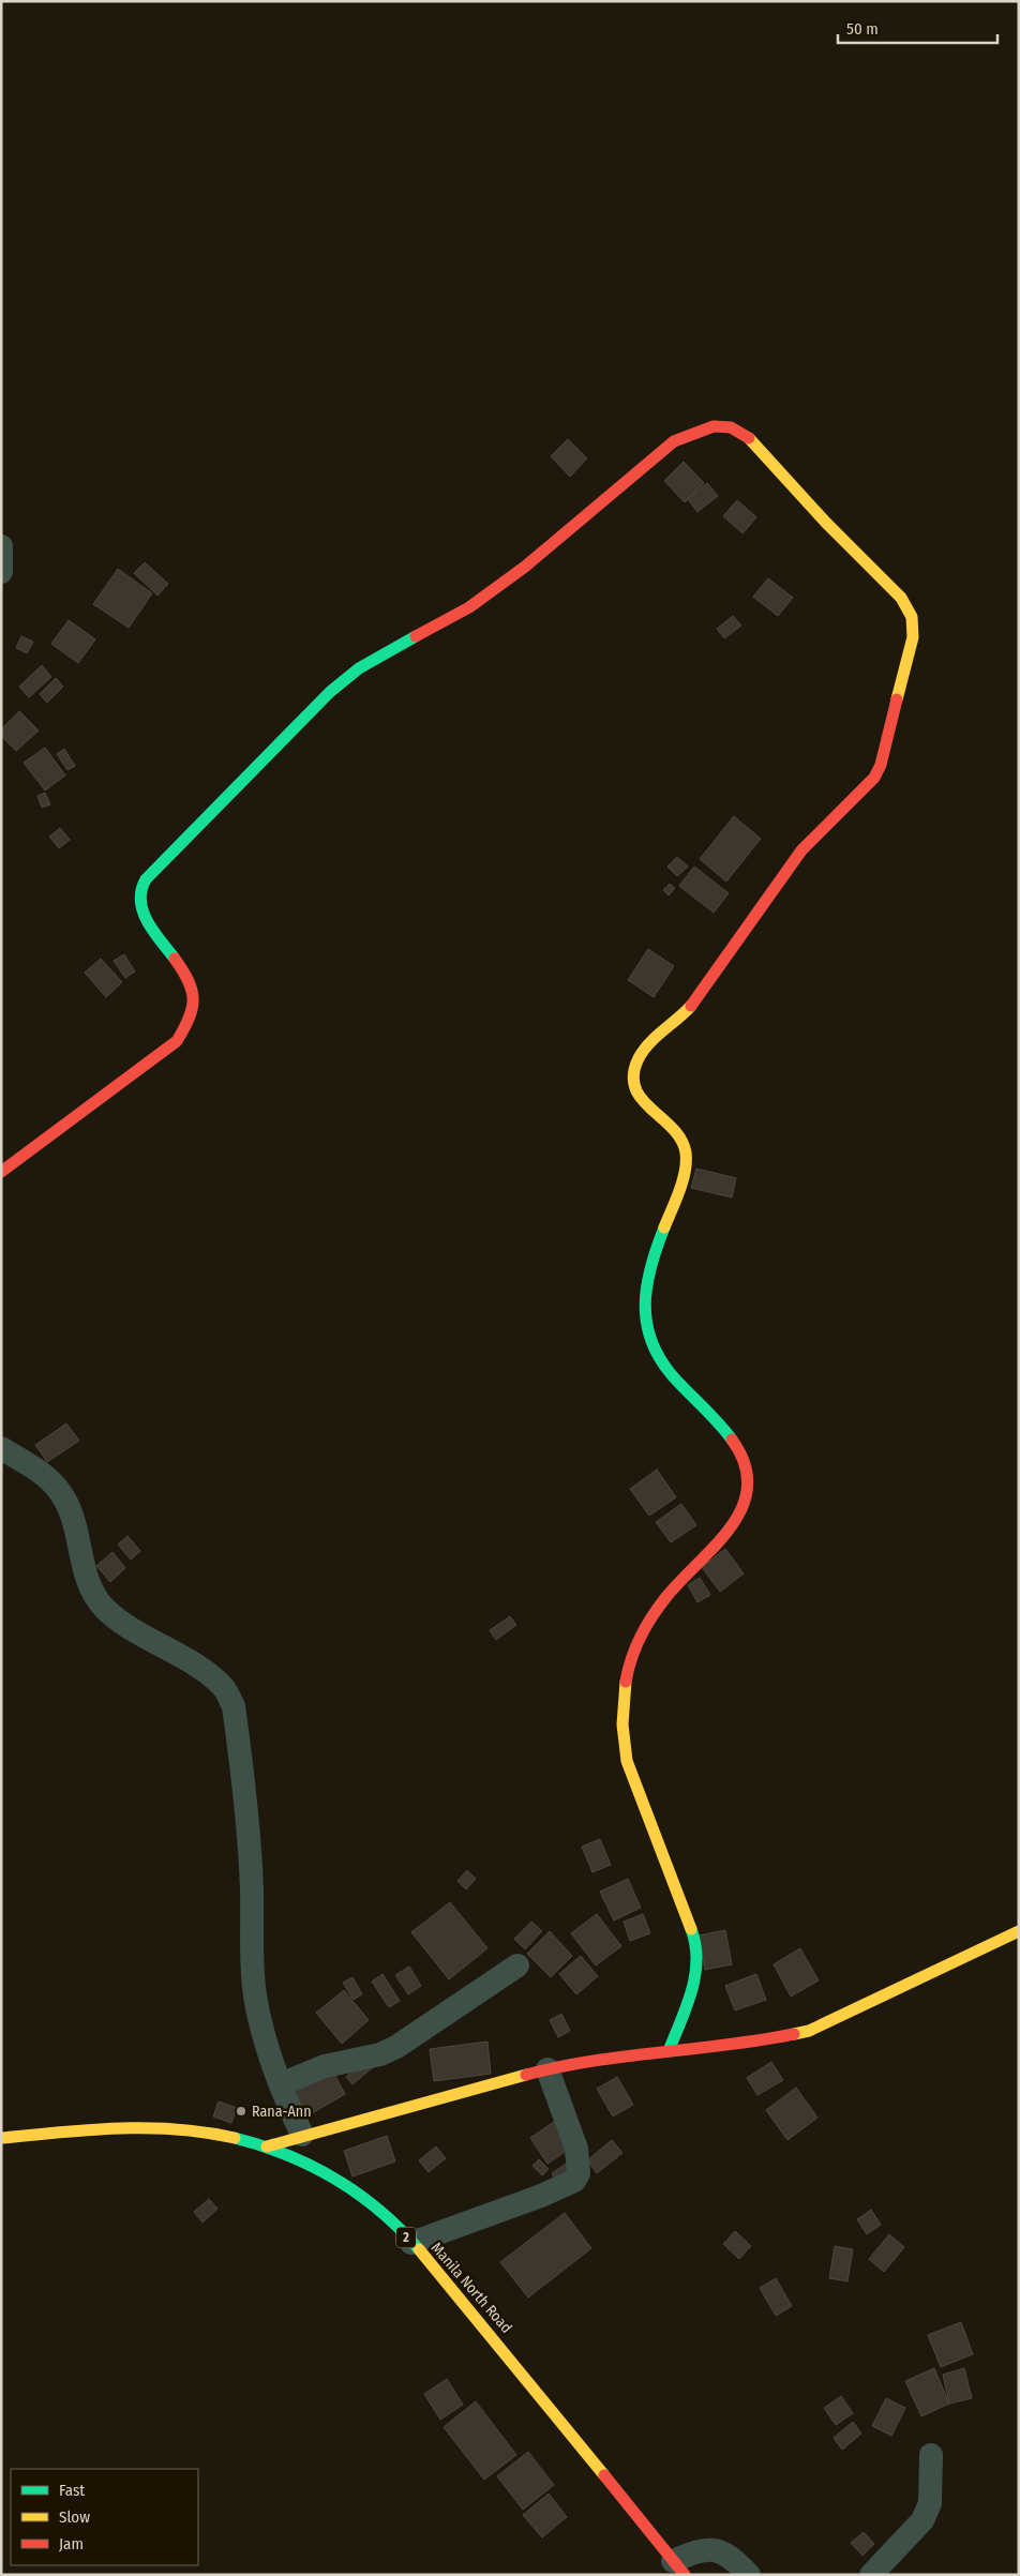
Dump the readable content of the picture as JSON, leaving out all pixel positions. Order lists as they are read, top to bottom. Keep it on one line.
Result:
{"streets":{"main road":["2","Manila North Road"]},"places":["Rana-Ann"],"legend":["Fast","Slow","Jam"],"scale_bar":"50 m"}
